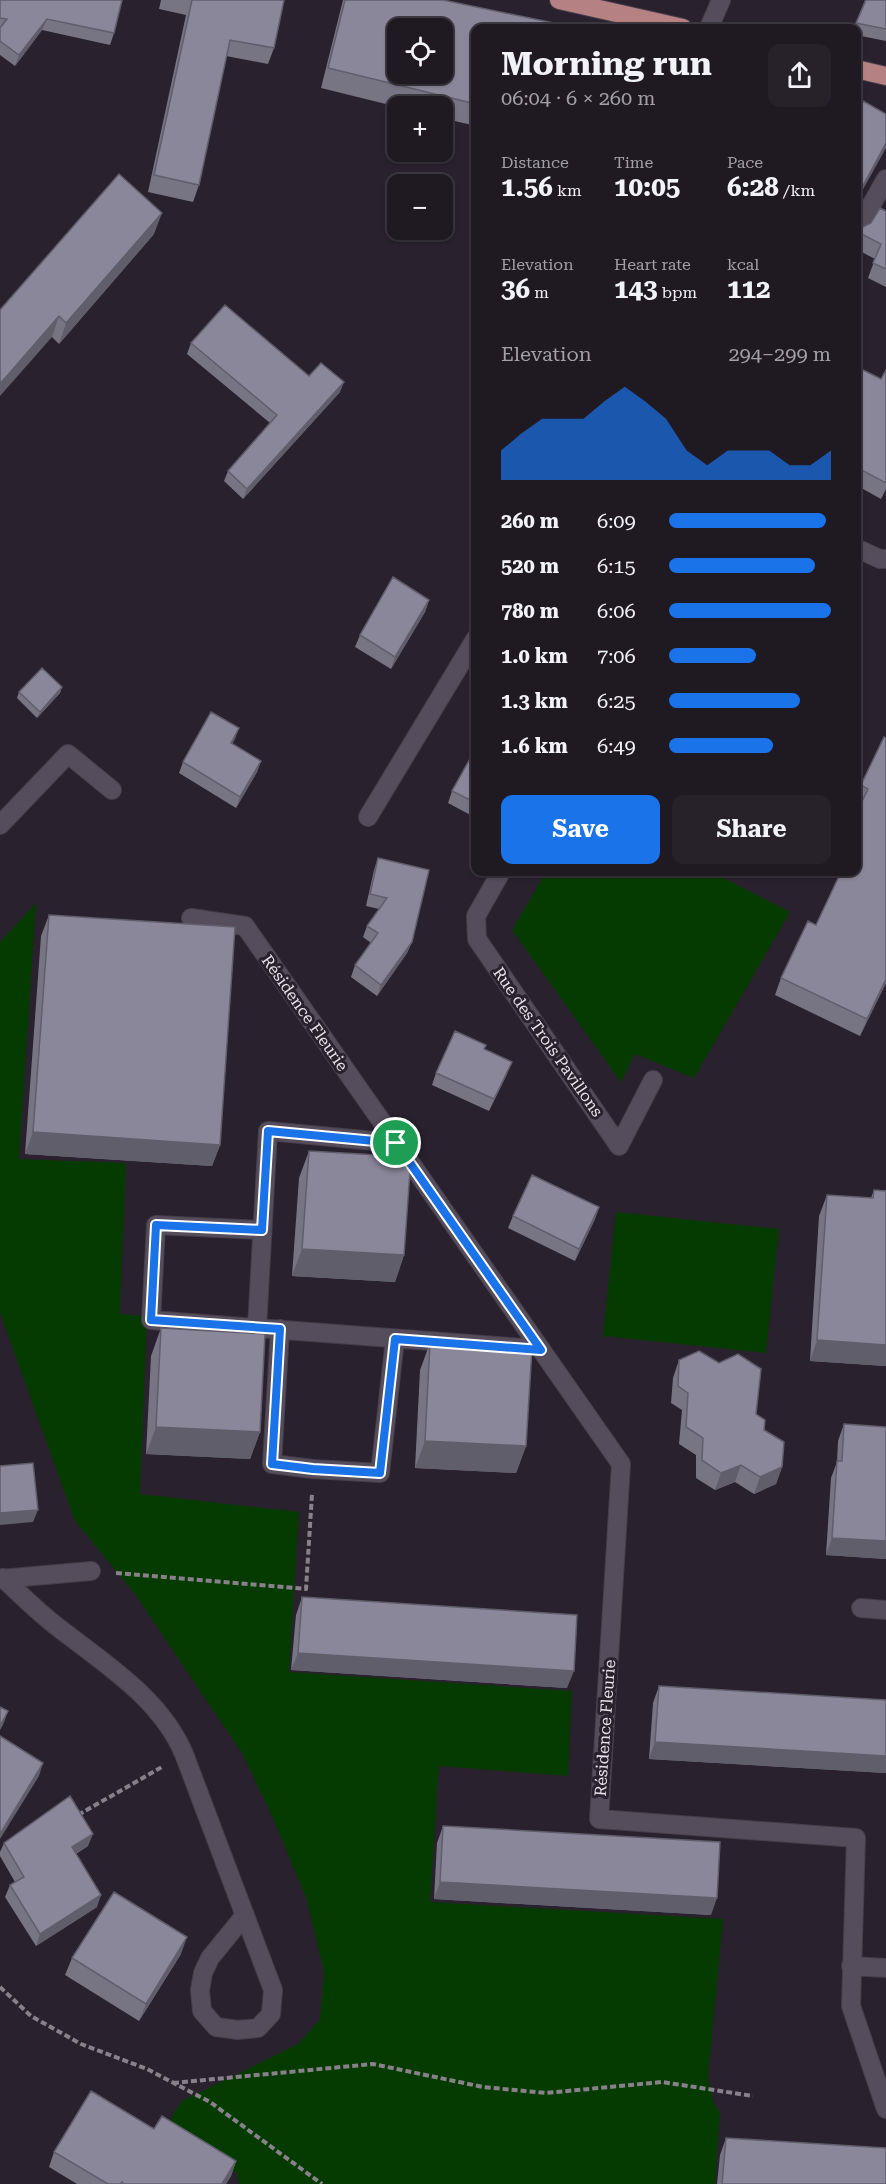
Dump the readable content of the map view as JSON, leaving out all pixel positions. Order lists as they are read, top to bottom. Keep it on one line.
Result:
{"streets":{"street":["Résidence Fleurie","Rue des Trois Pavillons"]},"page":{"map_buttons":["+","−"],"heading":["Morning run","06:04 · 6 × 260 m"],"stats":[["Distance","1.56 km"],["Time","10:05"],["Pace","6:28 /km"],["Elevation","36 m"],["Heart rate","143 bpm"],["kcal","112"]],"chart":["Elevation","294–299 m"],"list":[{"name":"260 m","note":"6:09"},{"name":"520 m","note":"6:15"},{"name":"780 m","note":"6:06"},{"name":"1.0 km","note":"7:06"},{"name":"1.3 km","note":"6:25"},{"name":"1.6 km","note":"6:49"}],"buttons":["Save","Share"]}}
